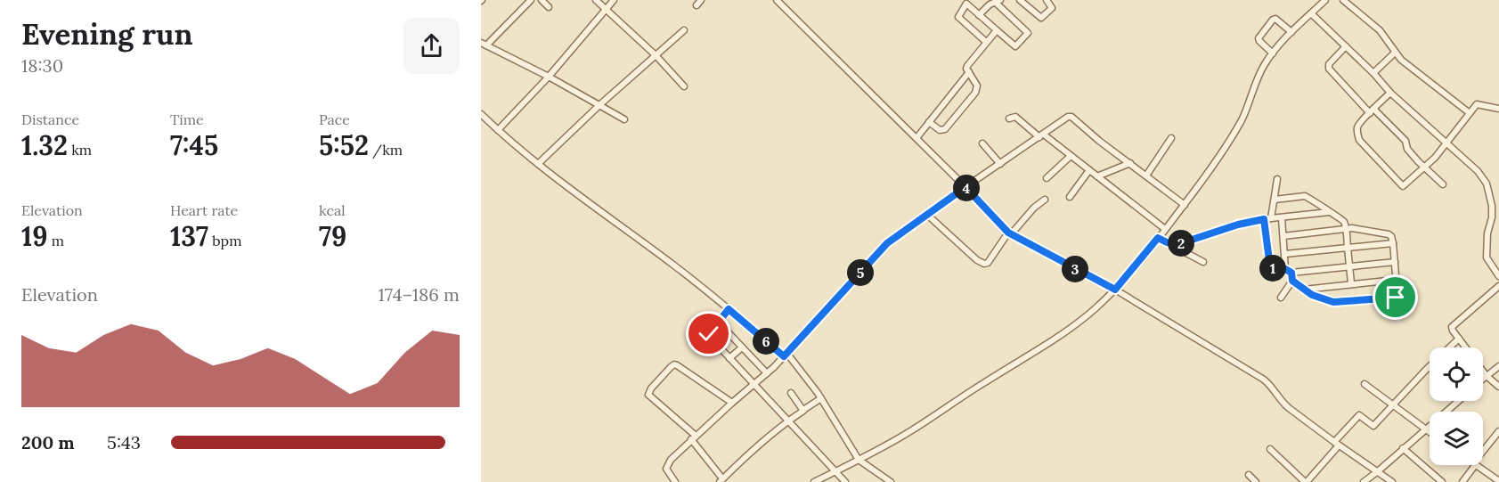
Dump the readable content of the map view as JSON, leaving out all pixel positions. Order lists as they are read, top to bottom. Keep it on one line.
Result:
{"page":{"heading":["Evening run","18:30"],"stats":[["Distance","1.32 km"],["Time","7:45"],["Pace","5:52 /km"],["Elevation","19 m"],["Heart rate","137 bpm"],["kcal","79"]],"pins":["4","2","1","3","5","6"],"chart":["Elevation","174–186 m"],"list":[{"name":"200 m","note":"5:43"}]}}
